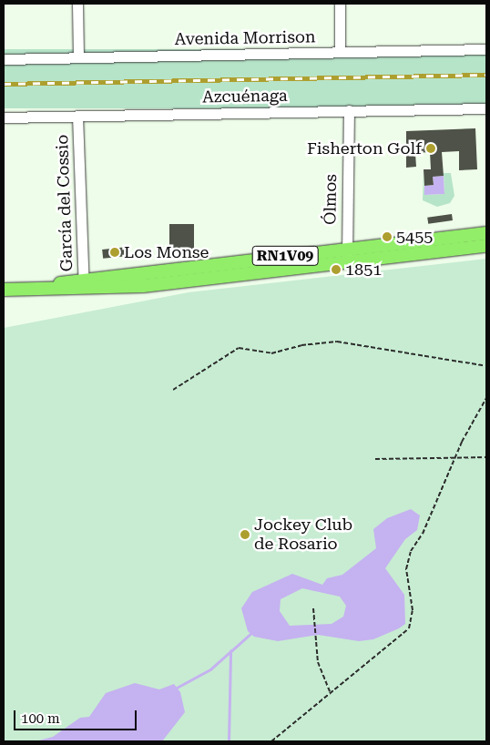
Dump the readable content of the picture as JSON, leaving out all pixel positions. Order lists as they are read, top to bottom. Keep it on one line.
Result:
{"streets":{"main road":["RN1V09"],"street":["Avenida Morrison","Azcuénaga","Ólmos","García del Cossio"]},"crossings":[["Azcuénaga","Ólmos"],["Azcuénaga","García del Cossio"],["Ólmos","RN1V09"],["García del Cossio","RN1V09"]],"places":["Fisherton Golf","5455","Los Monse","1851","Jockey Club de Rosario"],"scale_bar":"100 m"}
